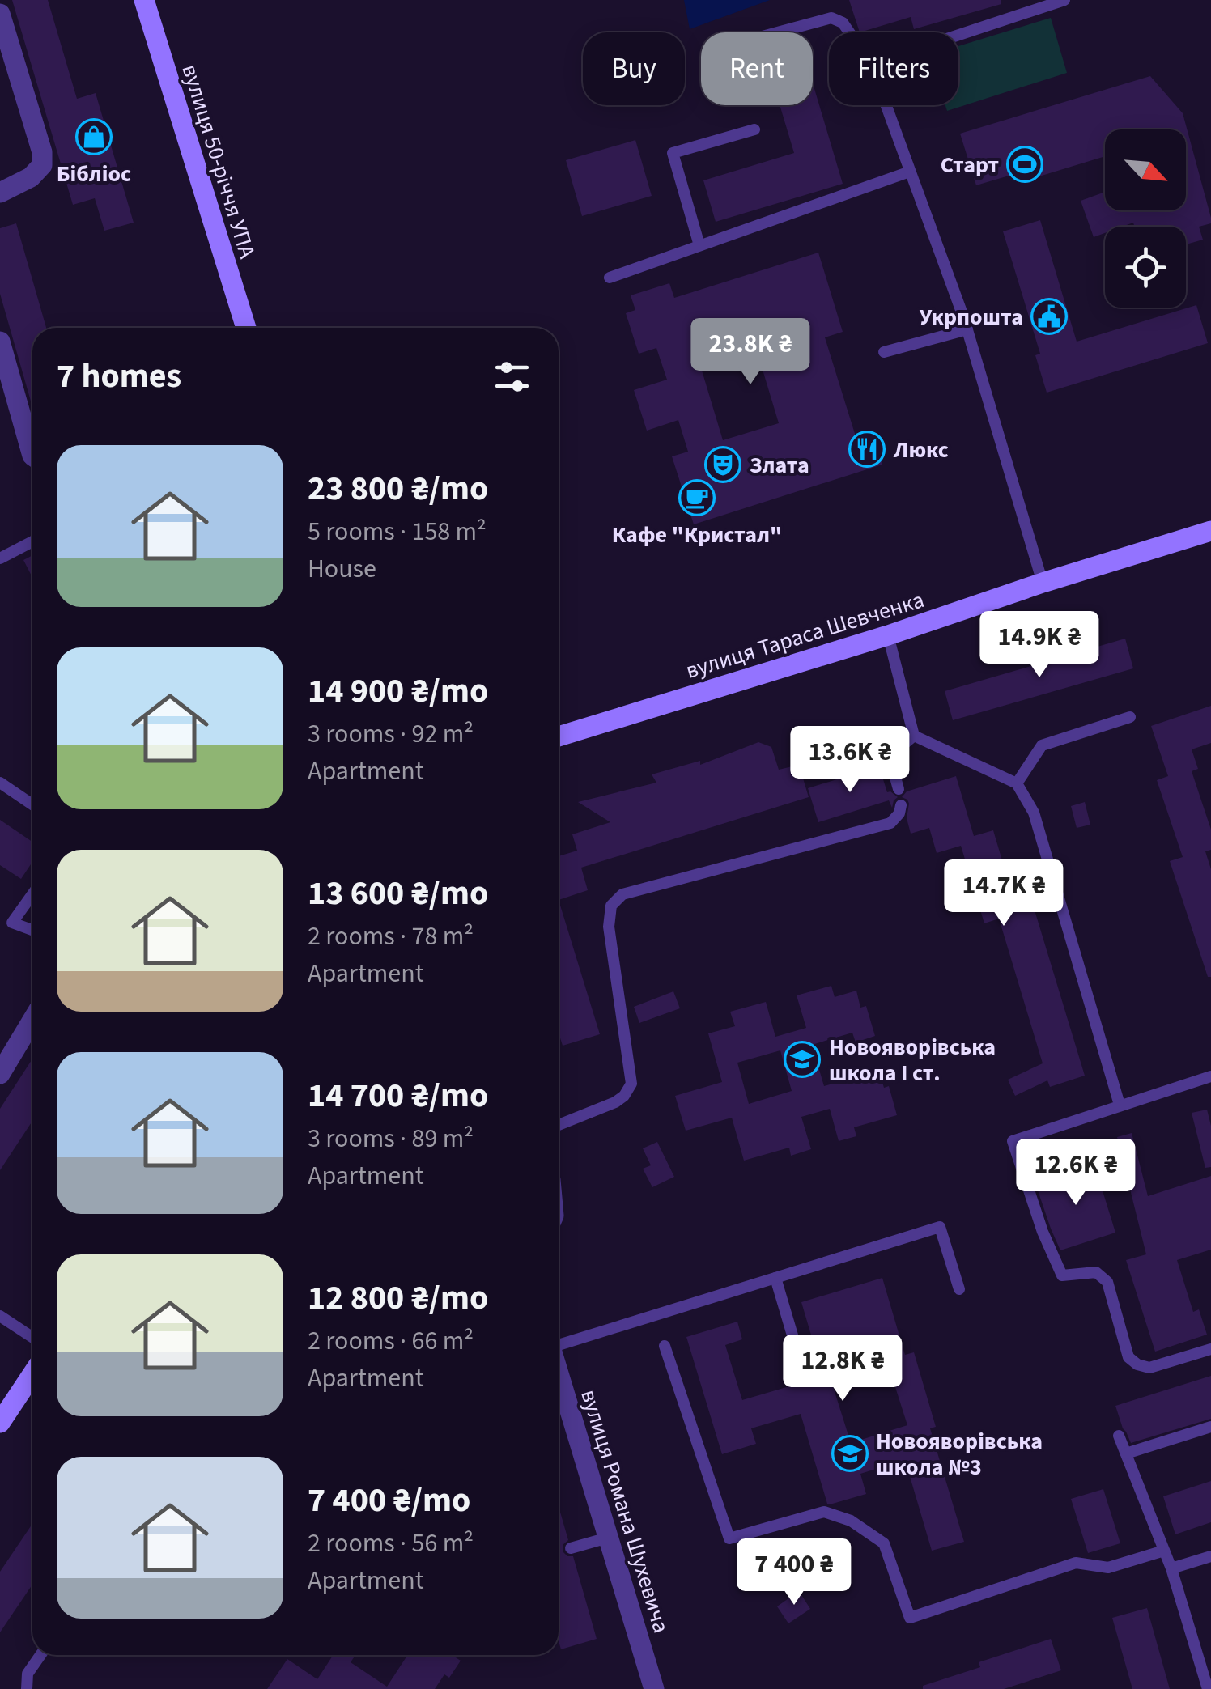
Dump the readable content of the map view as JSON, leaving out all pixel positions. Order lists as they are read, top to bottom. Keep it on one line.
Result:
{"streets":{"street":["вулиця 50-річчя УПА","вулиця Тараса Шевченка","вулиця Романа Шухевича"]},"places":{"shop":["Бібліос"],"sports":["Старт"],"public building":["Укрпошта"],"restaurant":["Люкс"],"theatre":["Злата"],"cafe":["Кафе \"Кристал\""],"school or university":["Новояворівська школа І ст.","Новояворівська школа №3"]},"north":"bottom right","page":{"chip":["Buy","Rent","Filters"],"price":["23.8K ₴","14.9K ₴","13.6K ₴","14.7K ₴","12.6K ₴","12.8K ₴","7 400 ₴"],"heading":"7 homes","list":[{"name":"23 800 ₴/mo","note":"5 rooms · 158 m² · House"},{"name":"14 900 ₴/mo","note":"3 rooms · 92 m² · Apartment"},{"name":"13 600 ₴/mo","note":"2 rooms · 78 m² · Apartment"},{"name":"14 700 ₴/mo","note":"3 rooms · 89 m² · Apartment"},{"name":"12 800 ₴/mo","note":"2 rooms · 66 m² · Apartment"},{"name":"7 400 ₴/mo","note":"2 rooms · 56 m² · Apartment"}]}}
